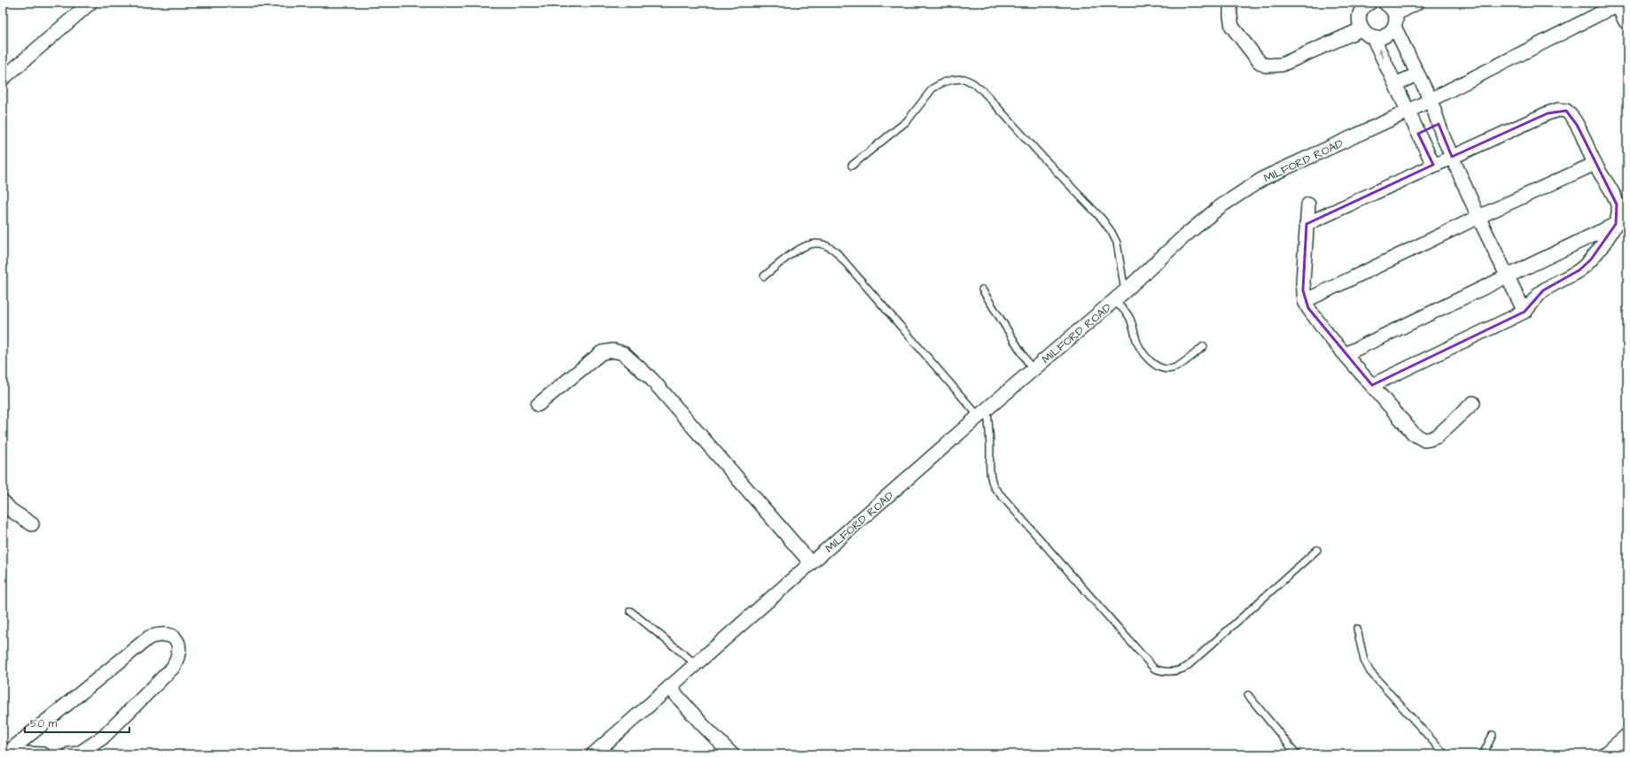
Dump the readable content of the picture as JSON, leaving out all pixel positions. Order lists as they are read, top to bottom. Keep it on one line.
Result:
{"streets":{"street":["MILFORD ROAD"]},"scale_bar":"50 m"}
